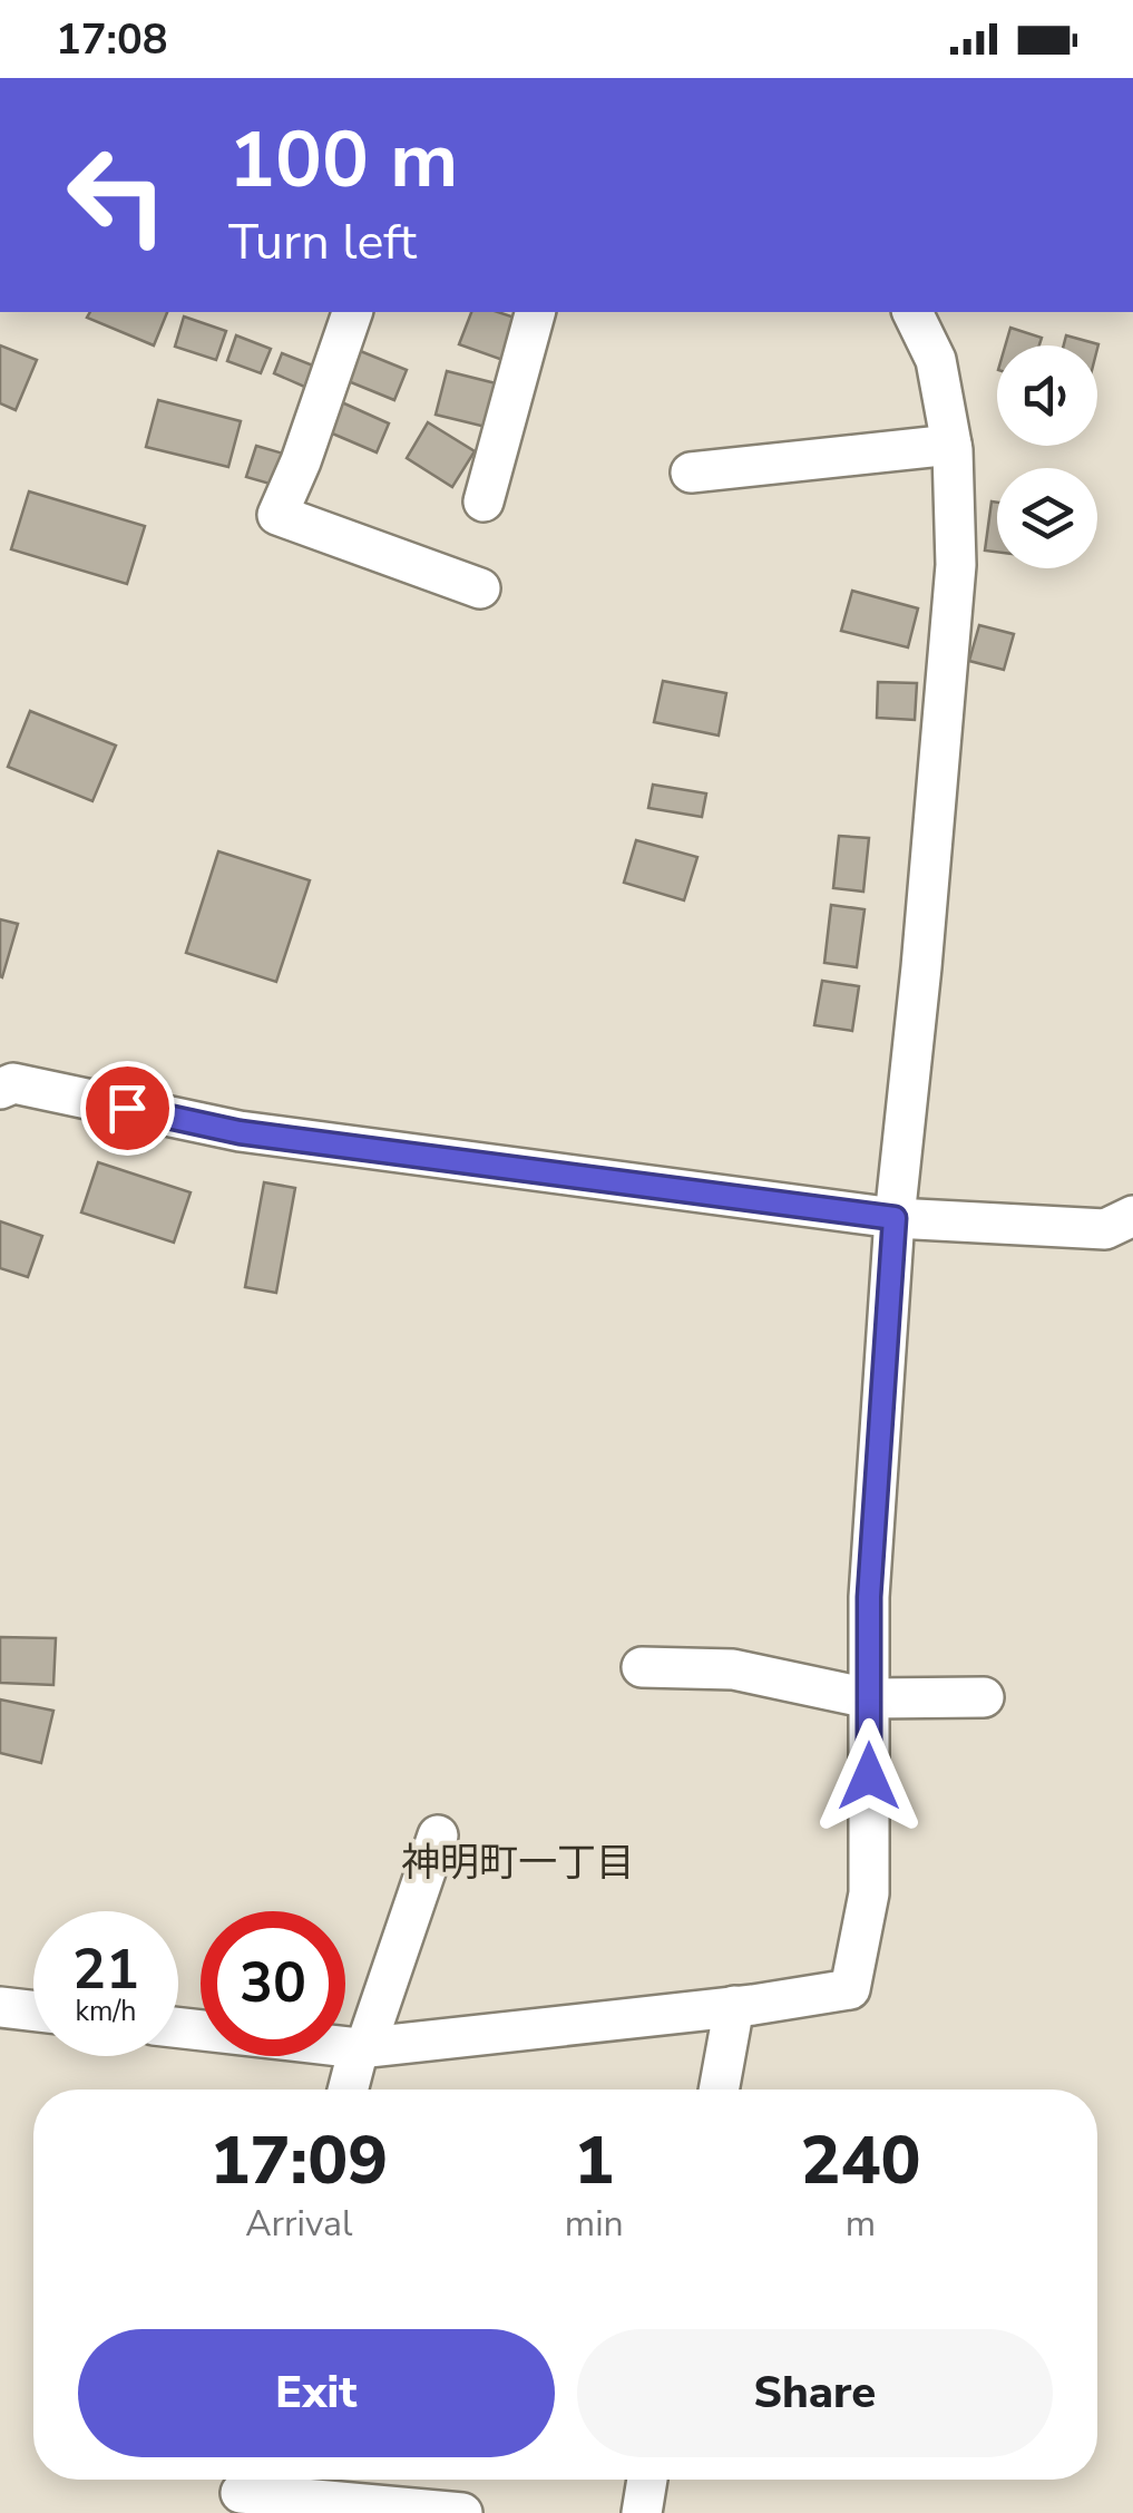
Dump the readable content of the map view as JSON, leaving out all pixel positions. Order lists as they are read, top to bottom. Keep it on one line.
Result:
{"districts":["神明町一丁目"],"page":{"status":"17:08","turn":["100 m","Turn left"],"speed":"21 km/h","limit":"30","eta":["17:09","Arrival","1","min","240","m"],"buttons":["Exit","Share"]}}
